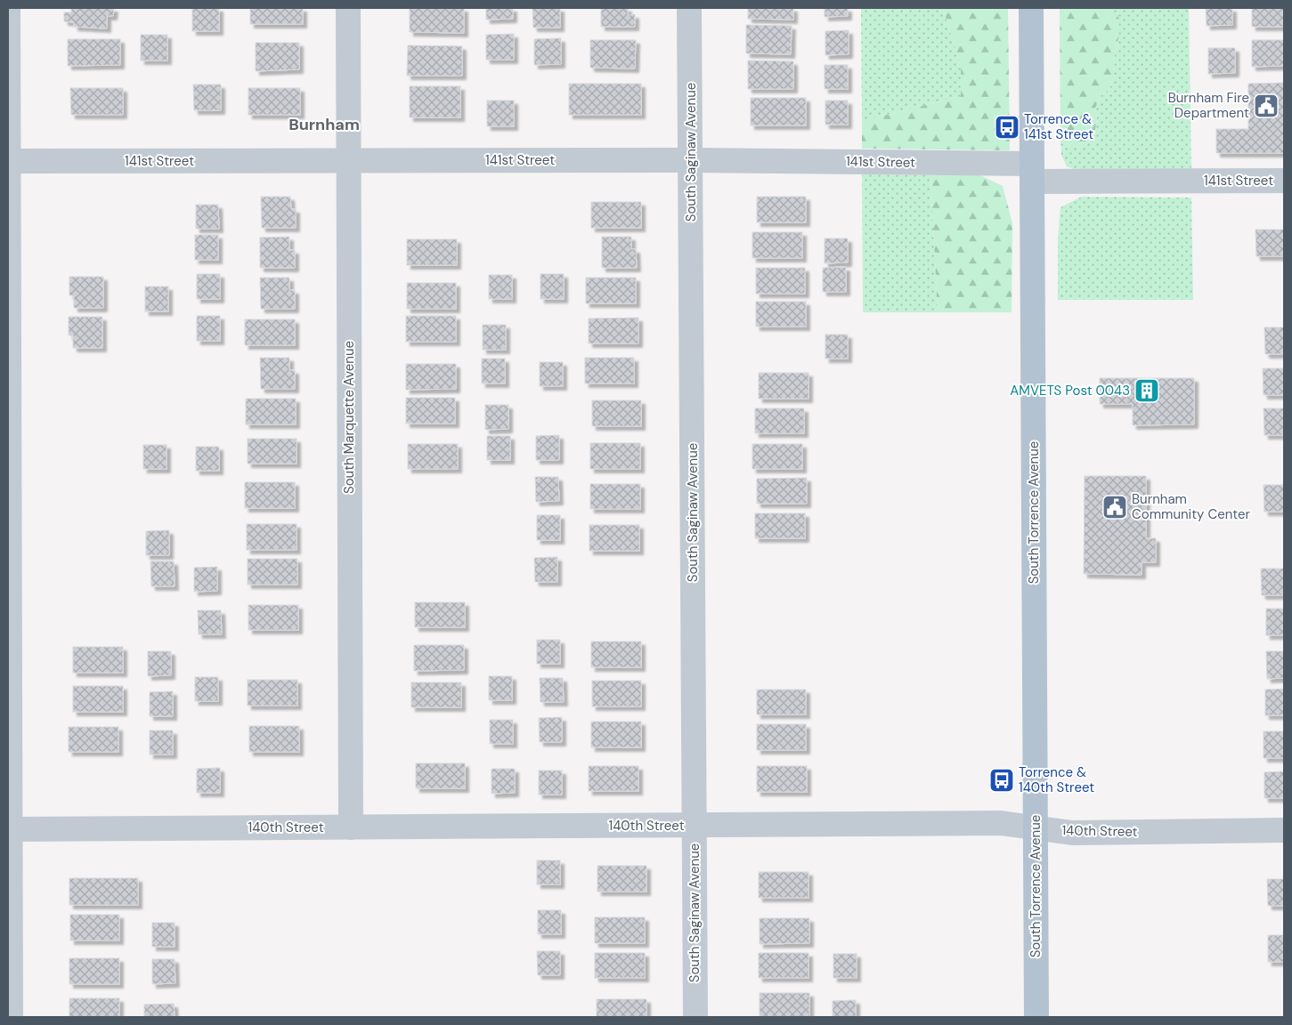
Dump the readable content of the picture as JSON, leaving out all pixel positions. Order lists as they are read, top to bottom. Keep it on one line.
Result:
{"streets":{"main road":["South Torrence Avenue"],"street":["South Saginaw Avenue","141st Street","South Marquette Avenue","140th Street"]},"crossings":[["South Saginaw Avenue","141st Street"],["South Saginaw Avenue","140th Street"],["141st Street","South Marquette Avenue"],["141st Street","South Torrence Avenue"],["South Marquette Avenue","140th Street"],["South Torrence Avenue","140th Street"]],"districts":["Burnham"],"places":{"public building":["Burnham Fire Department","Burnham Community Center"],"bus stop":["Torrence & 141st Street","Torrence & 140th Street"],"building":["AMVETS Post 0043"]}}
